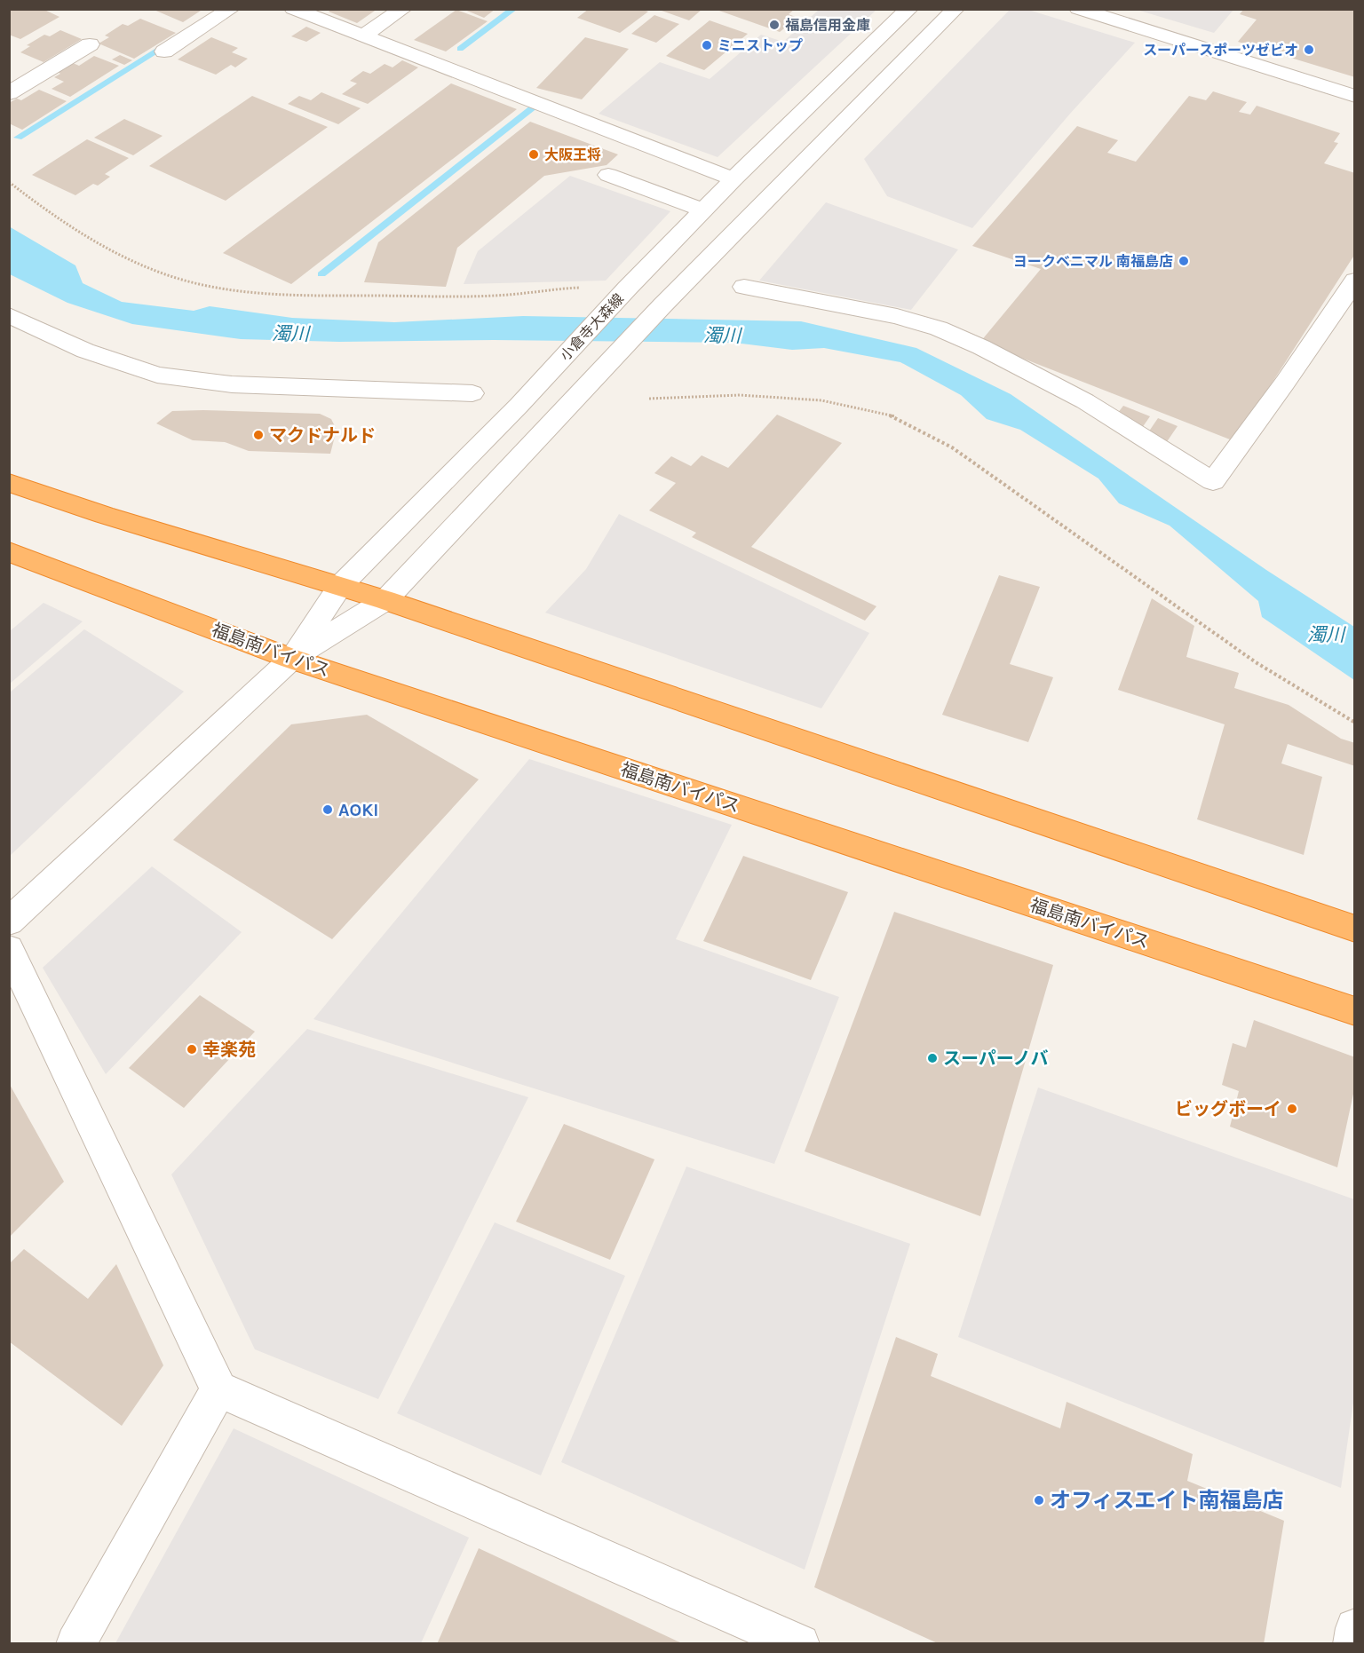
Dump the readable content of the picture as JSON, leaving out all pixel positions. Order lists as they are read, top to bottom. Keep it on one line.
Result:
{"streets":{"highway":["福島南バイパス"],"street":["小倉寺大森線"]},"crossings":[["小倉寺大森線","福島南バイパス"]],"water":["濁川"],"places":["福島信用金庫","ミニストップ","スーパースポーツゼビオ","大阪王将","ヨークベニマル 南福島店","マクドナルド","AOKI","幸楽苑","スーパーノバ","ビッグボーイ","オフィスエイト南福島店"]}
